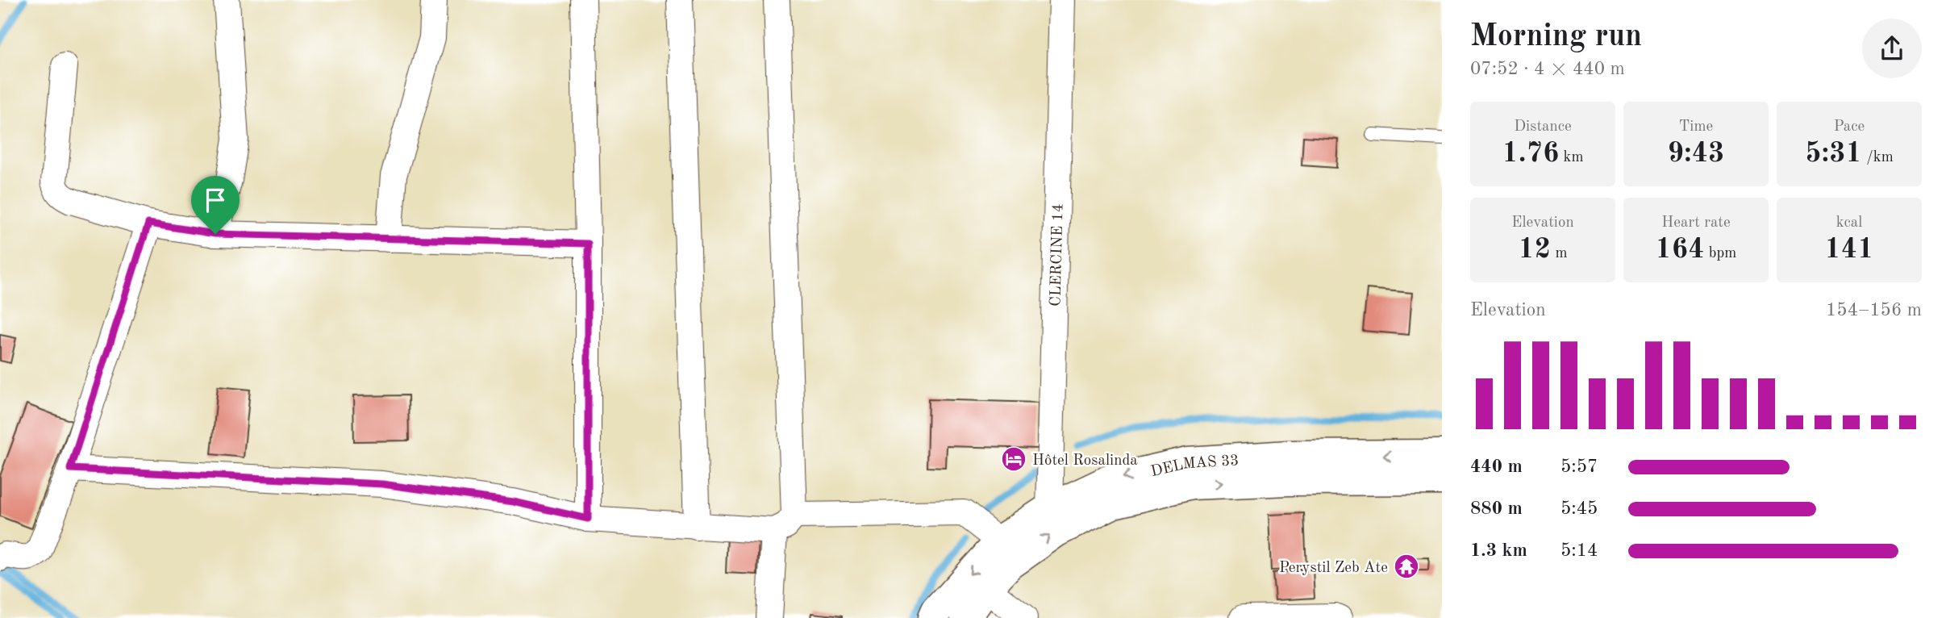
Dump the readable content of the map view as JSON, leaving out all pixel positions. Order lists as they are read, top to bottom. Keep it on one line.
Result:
{"streets":{"main road":["DELMAS 33"],"street":["CLERCINE 14"]},"crossings":[["CLERCINE 14","DELMAS 33"]],"places":{"hotel":["Hôtel Rosalinda"],"temple":["Perystil Zeb Ate"]},"page":{"heading":["Morning run","07:52 · 4 × 440 m"],"stats":[["Distance","1.76 km"],["Time","9:43"],["Pace","5:31 /km"],["Elevation","12 m"],["Heart rate","164 bpm"],["kcal","141"]],"chart":["Elevation","154–156 m"],"list":[{"name":"440 m","note":"5:57"},{"name":"880 m","note":"5:45"},{"name":"1.3 km","note":"5:14"}]}}
